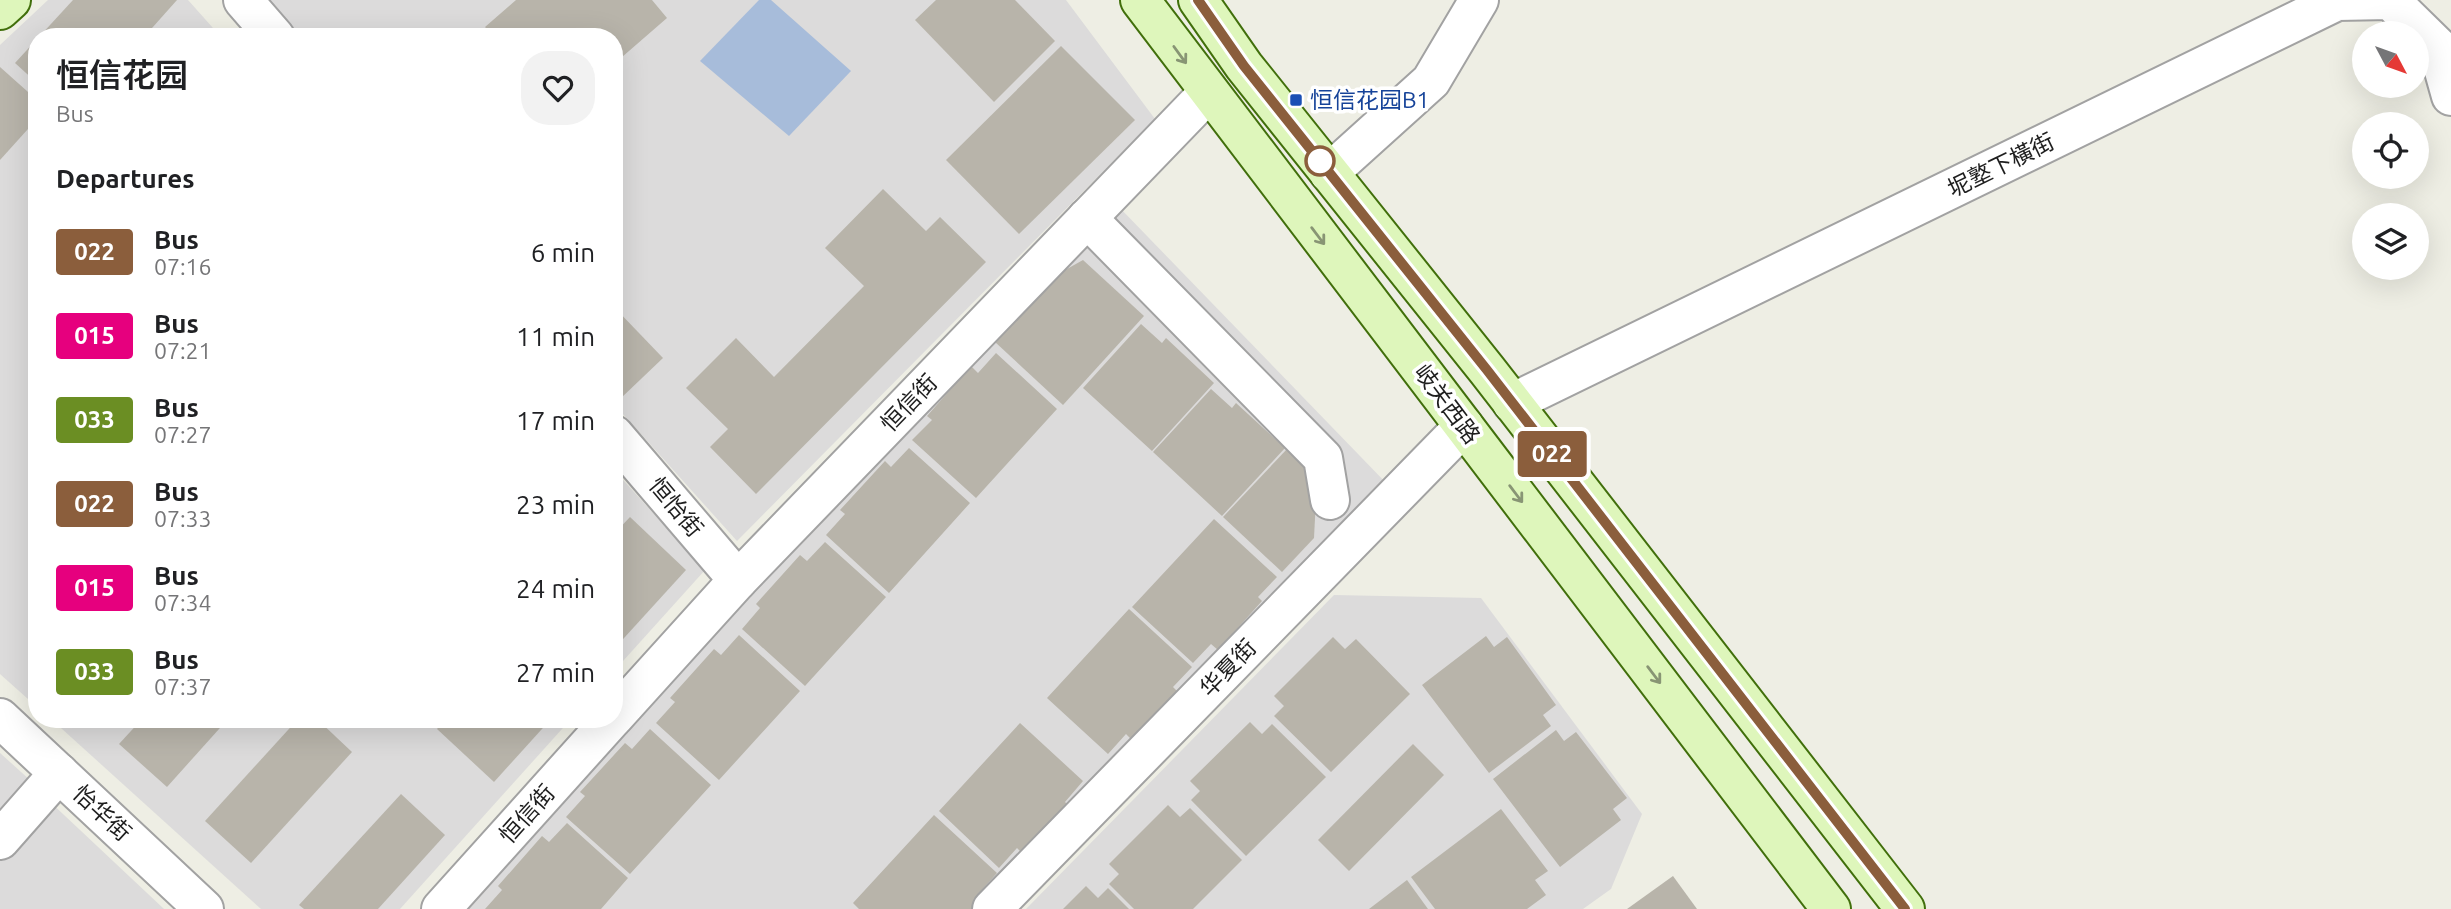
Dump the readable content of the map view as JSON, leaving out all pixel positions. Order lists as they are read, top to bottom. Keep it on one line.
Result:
{"streets":{"main road":["岐关西路"],"street":["坭墪下橫街","恒信街","恒怡街","华夏街","怡华街"]},"crossings":[["恒信街","岐关西路"],["恒信街","恒怡街"],["岐关西路","华夏街"]],"places":{"transit":["恒信花园B1"]},"lines":["bus line 022"],"north":"bottom right","page":{"on_map":"022","heading":[["恒信花园","Bus"],"Departures"],"list":[{"mark":"022","name":"Bus","note":"07:16","value":"6 min"},{"mark":"015","name":"Bus","note":"07:21","value":"11 min"},{"mark":"033","name":"Bus","note":"07:27","value":"17 min"},{"mark":"022","name":"Bus","note":"07:33","value":"23 min"},{"mark":"015","name":"Bus","note":"07:34","value":"24 min"},{"mark":"033","name":"Bus","note":"07:37","value":"27 min"}]}}
